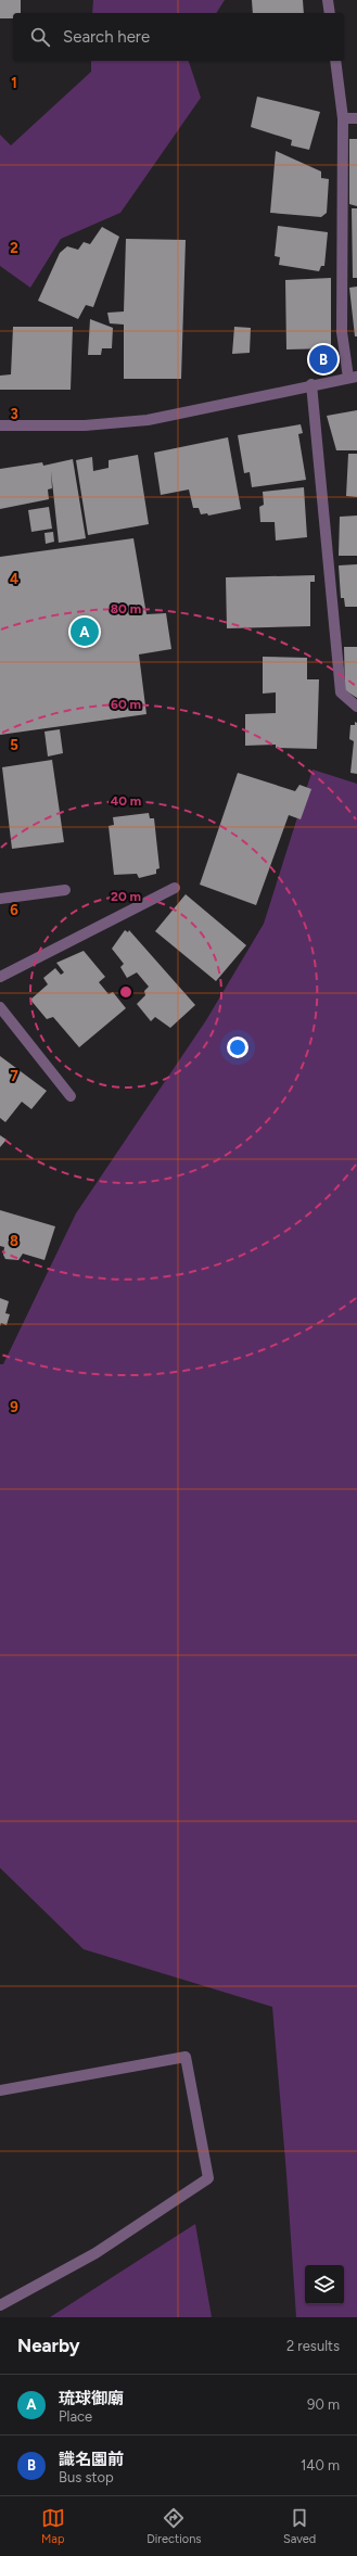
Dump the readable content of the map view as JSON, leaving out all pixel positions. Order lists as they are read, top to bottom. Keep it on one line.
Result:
{"page":{"search":"Search here","pins":["B","A"],"heading":["Nearby","2 results"],"list":[{"mark":"A","name":"琉球御廟","note":"Place","value":"90 m"},{"mark":"B","name":"識名園前","note":"Bus stop","value":"140 m"}],"nav":["Map","Directions","Saved"]},"grid":{"rows":["1","2","3","4","5","6","7","8","9"]},"rings":["80 m","60 m","40 m","20 m"]}
